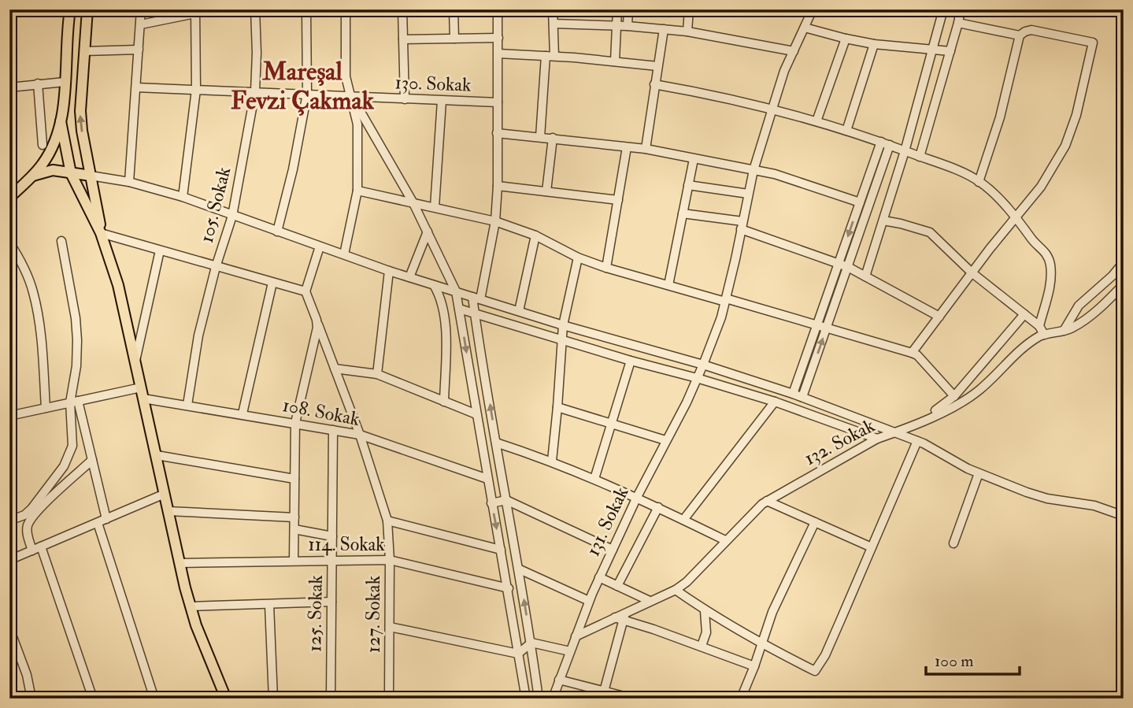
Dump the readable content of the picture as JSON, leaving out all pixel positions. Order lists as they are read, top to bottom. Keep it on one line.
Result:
{"streets":{"street":["130. Sokak","105. Sokak","108. Sokak","132. Sokak","131. Sokak","114. Sokak","125. Sokak","127. Sokak"]},"crossings":[["130. Sokak","105. Sokak"],["105. Sokak","108. Sokak"],["108. Sokak","125. Sokak"],["108. Sokak","127. Sokak"],["132. Sokak","131. Sokak"],["114. Sokak","125. Sokak"],["114. Sokak","127. Sokak"]],"districts":["Mareşal Fevzi Çakmak"],"scale_bar":"100 m"}
